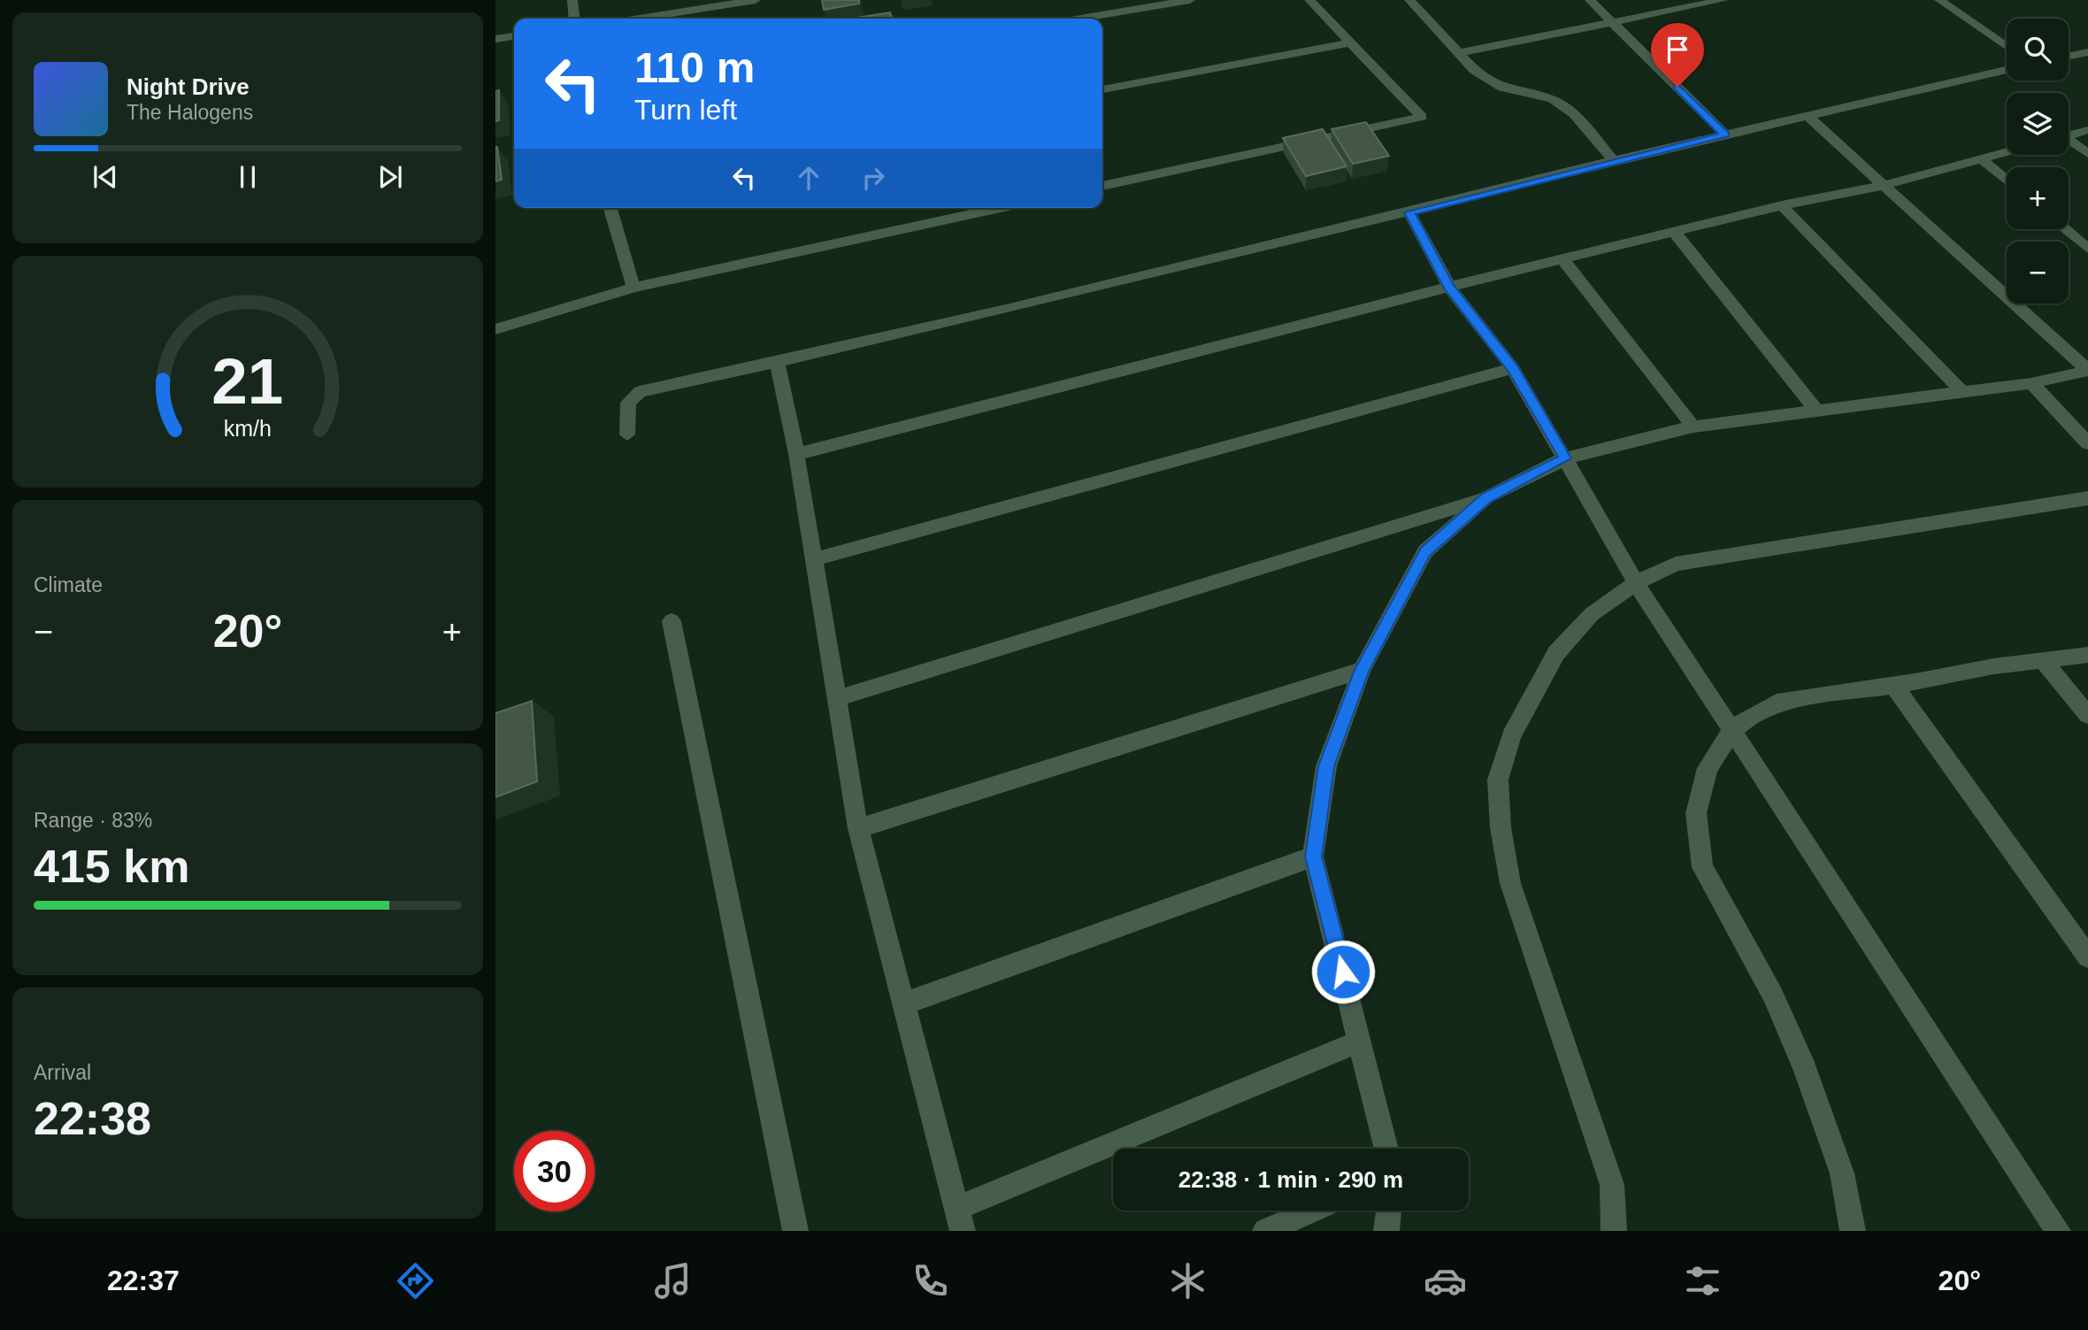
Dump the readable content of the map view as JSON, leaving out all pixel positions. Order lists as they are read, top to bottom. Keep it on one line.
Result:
{"page":{"map_buttons":["+","−"],"turn":["110 m","Turn left"],"song":["Night Drive","The Halogens"],"tile":["Climate",["Range · 83%","415 km"],["Arrival","22:38"]],"heat":["−","20°","+"],"limit":"30","trip":"22:38 · 1 min · 290 m","tabs":["22:37","20°"],"gauge":["21","km/h"]}}
